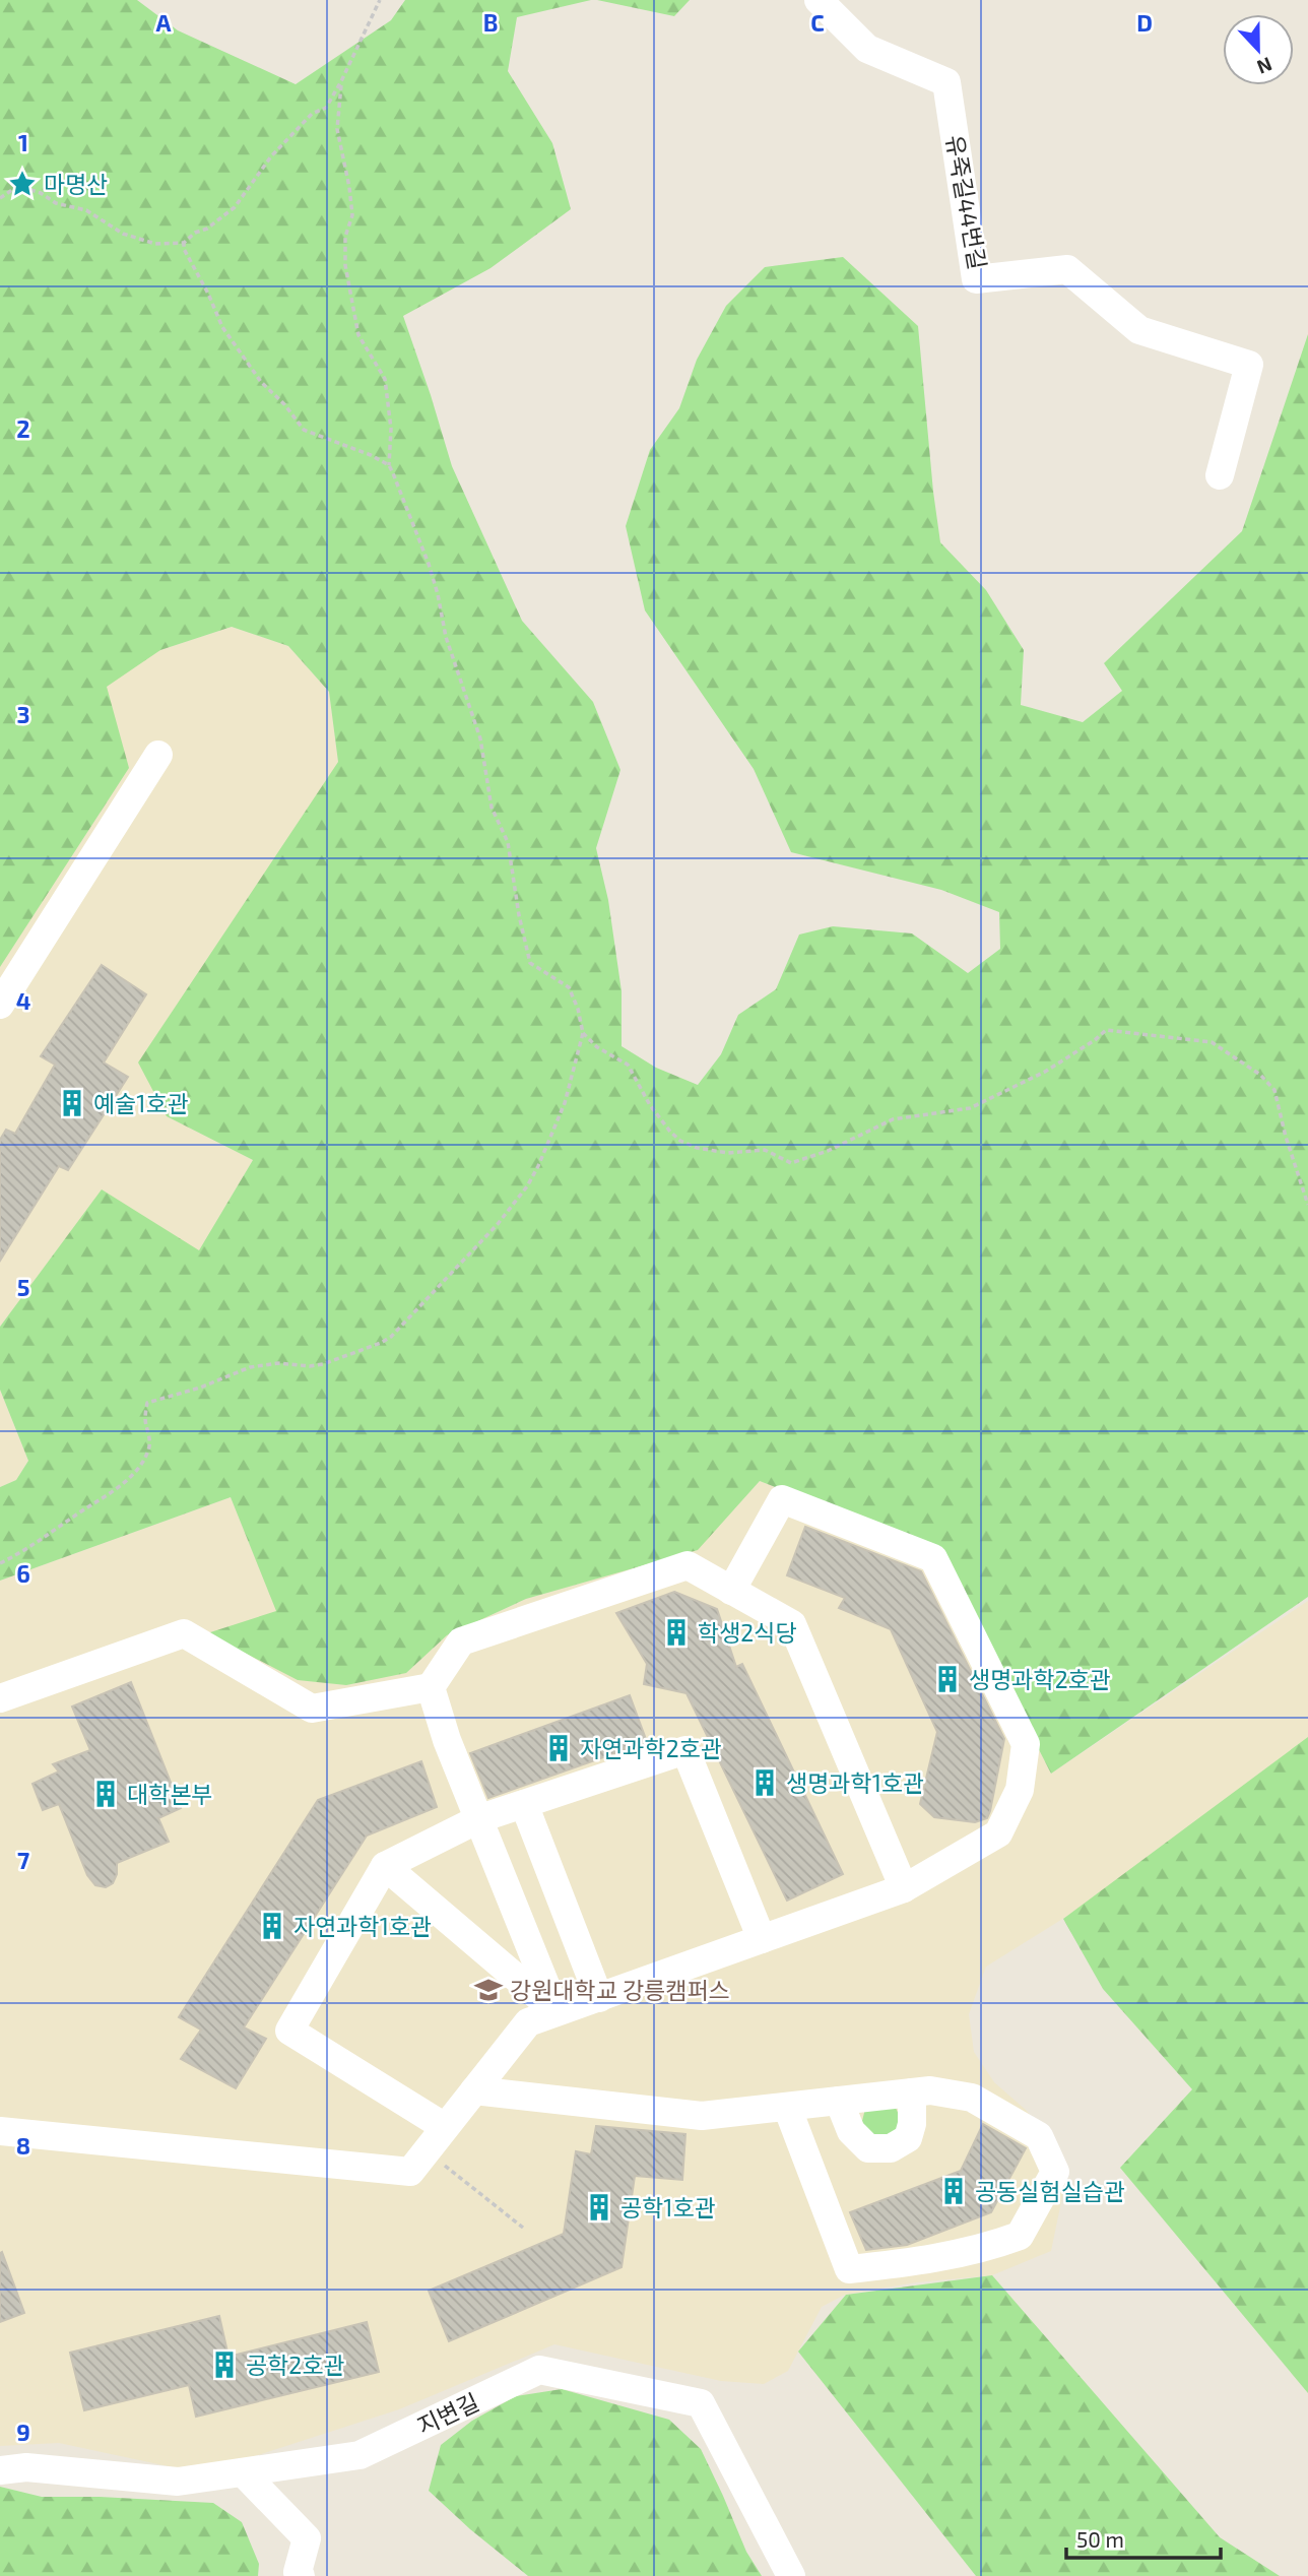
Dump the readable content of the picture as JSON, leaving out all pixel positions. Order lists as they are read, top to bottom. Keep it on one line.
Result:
{"streets":{"street":["유죽길44번길","지변길"]},"places":{"place":["마명산"],"building":["예술1호관","학생2식당","생명과학2호관","자연과학2호관","생명과학1호관","대학본부","자연과학1호관","공동실험실습관","공학1호관","공학2호관"],"school or university":["강원대학교 강릉캠퍼스"]},"scale_bar":"50 m","north":"bottom","grid":{"columns":["A","B","C","D"],"rows":["1","2","3","4","5","6","7","8","9"]}}
